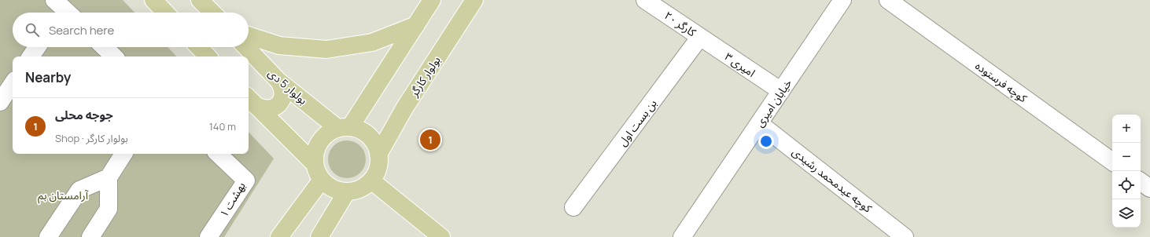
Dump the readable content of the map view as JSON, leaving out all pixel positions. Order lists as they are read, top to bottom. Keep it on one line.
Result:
{"streets":{"main road":["بولوار کارگر","بولوار 5 دی"],"street":["کارگر ۲۰","امیری ۳","کوچه فرستوده","خیابان امیری","بن بست اول","کوچه عیدمحمد رشیدی","بهشت ۱"]},"crossings":[["کارگر ۲۰","امیری ۳"],["کارگر ۲۰","بن بست اول"],["امیری ۳","خیابان امیری"],["امیری ۳","بن بست اول"],["بولوار کارگر","بولوار 5 دی"],["خیابان امیری","کوچه عیدمحمد رشیدی"]],"parks":["آرامستان بم"],"page":{"search":"Search here","heading":"Nearby","list":[{"mark":"1","name":"جوجه محلی","note":"Shop · بولوار کارگر","value":"140 m"}],"map_buttons":["+","−"],"pins":"1"}}
